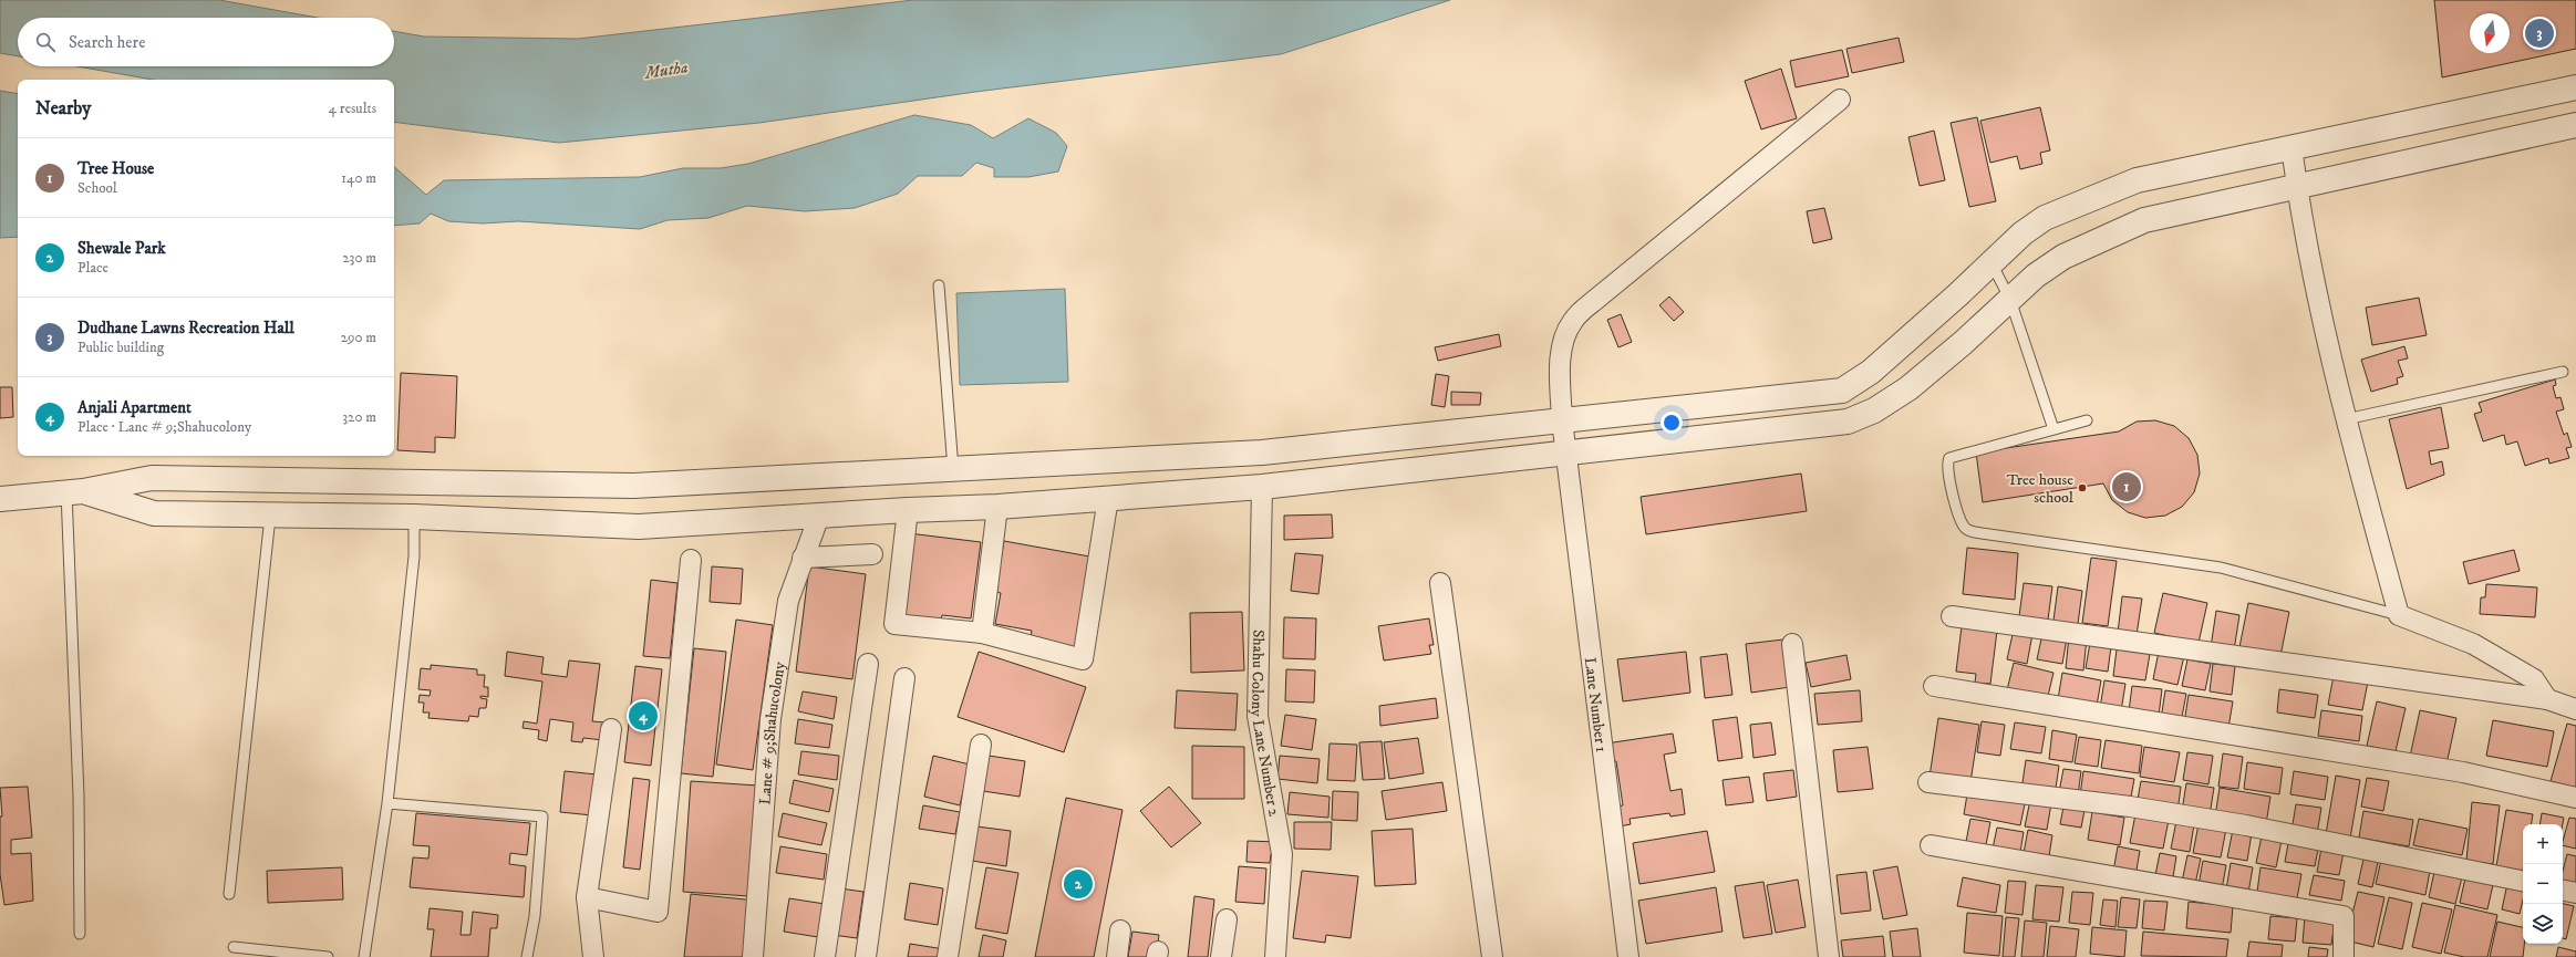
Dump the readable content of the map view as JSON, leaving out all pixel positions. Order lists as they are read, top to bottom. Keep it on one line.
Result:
{"streets":{"street":["Lane Number 1","Shahu Colony Lane Number 2","Lane # 9;Shahucolony"]},"water":["Mutha"],"places":["Tree house school"],"north":"bottom","page":{"pins":["3","1","4","2"],"search":"Search here","heading":["Nearby","4 results"],"list":[{"mark":"1","name":"Tree House","note":"School","value":"140 m"},{"mark":"2","name":"Shewale Park","note":"Place","value":"230 m"},{"mark":"3","name":"Dudhane Lawns Recreation Hall","note":"Public building","value":"290 m"},{"mark":"4","name":"Anjali Apartment","note":"Place · Lane # 9;Shahucolony","value":"320 m"}],"map_buttons":["+","−"]}}
